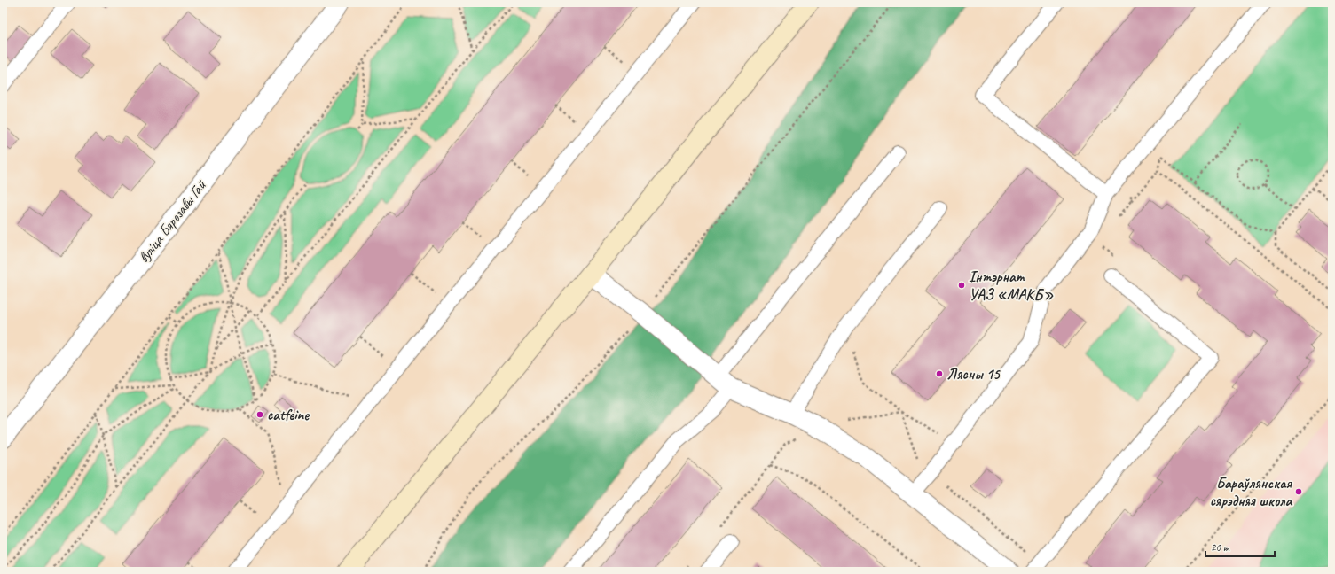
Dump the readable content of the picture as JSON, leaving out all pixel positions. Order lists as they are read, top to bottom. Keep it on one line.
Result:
{"streets":{"street":["вуліца Бярозавы Гай"]},"places":["Інтэрнат УАЗ «МАКБ»","Лясны 15","catfeine","Бараўлянская сярэдняя школа"],"scale_bar":"20 m"}
